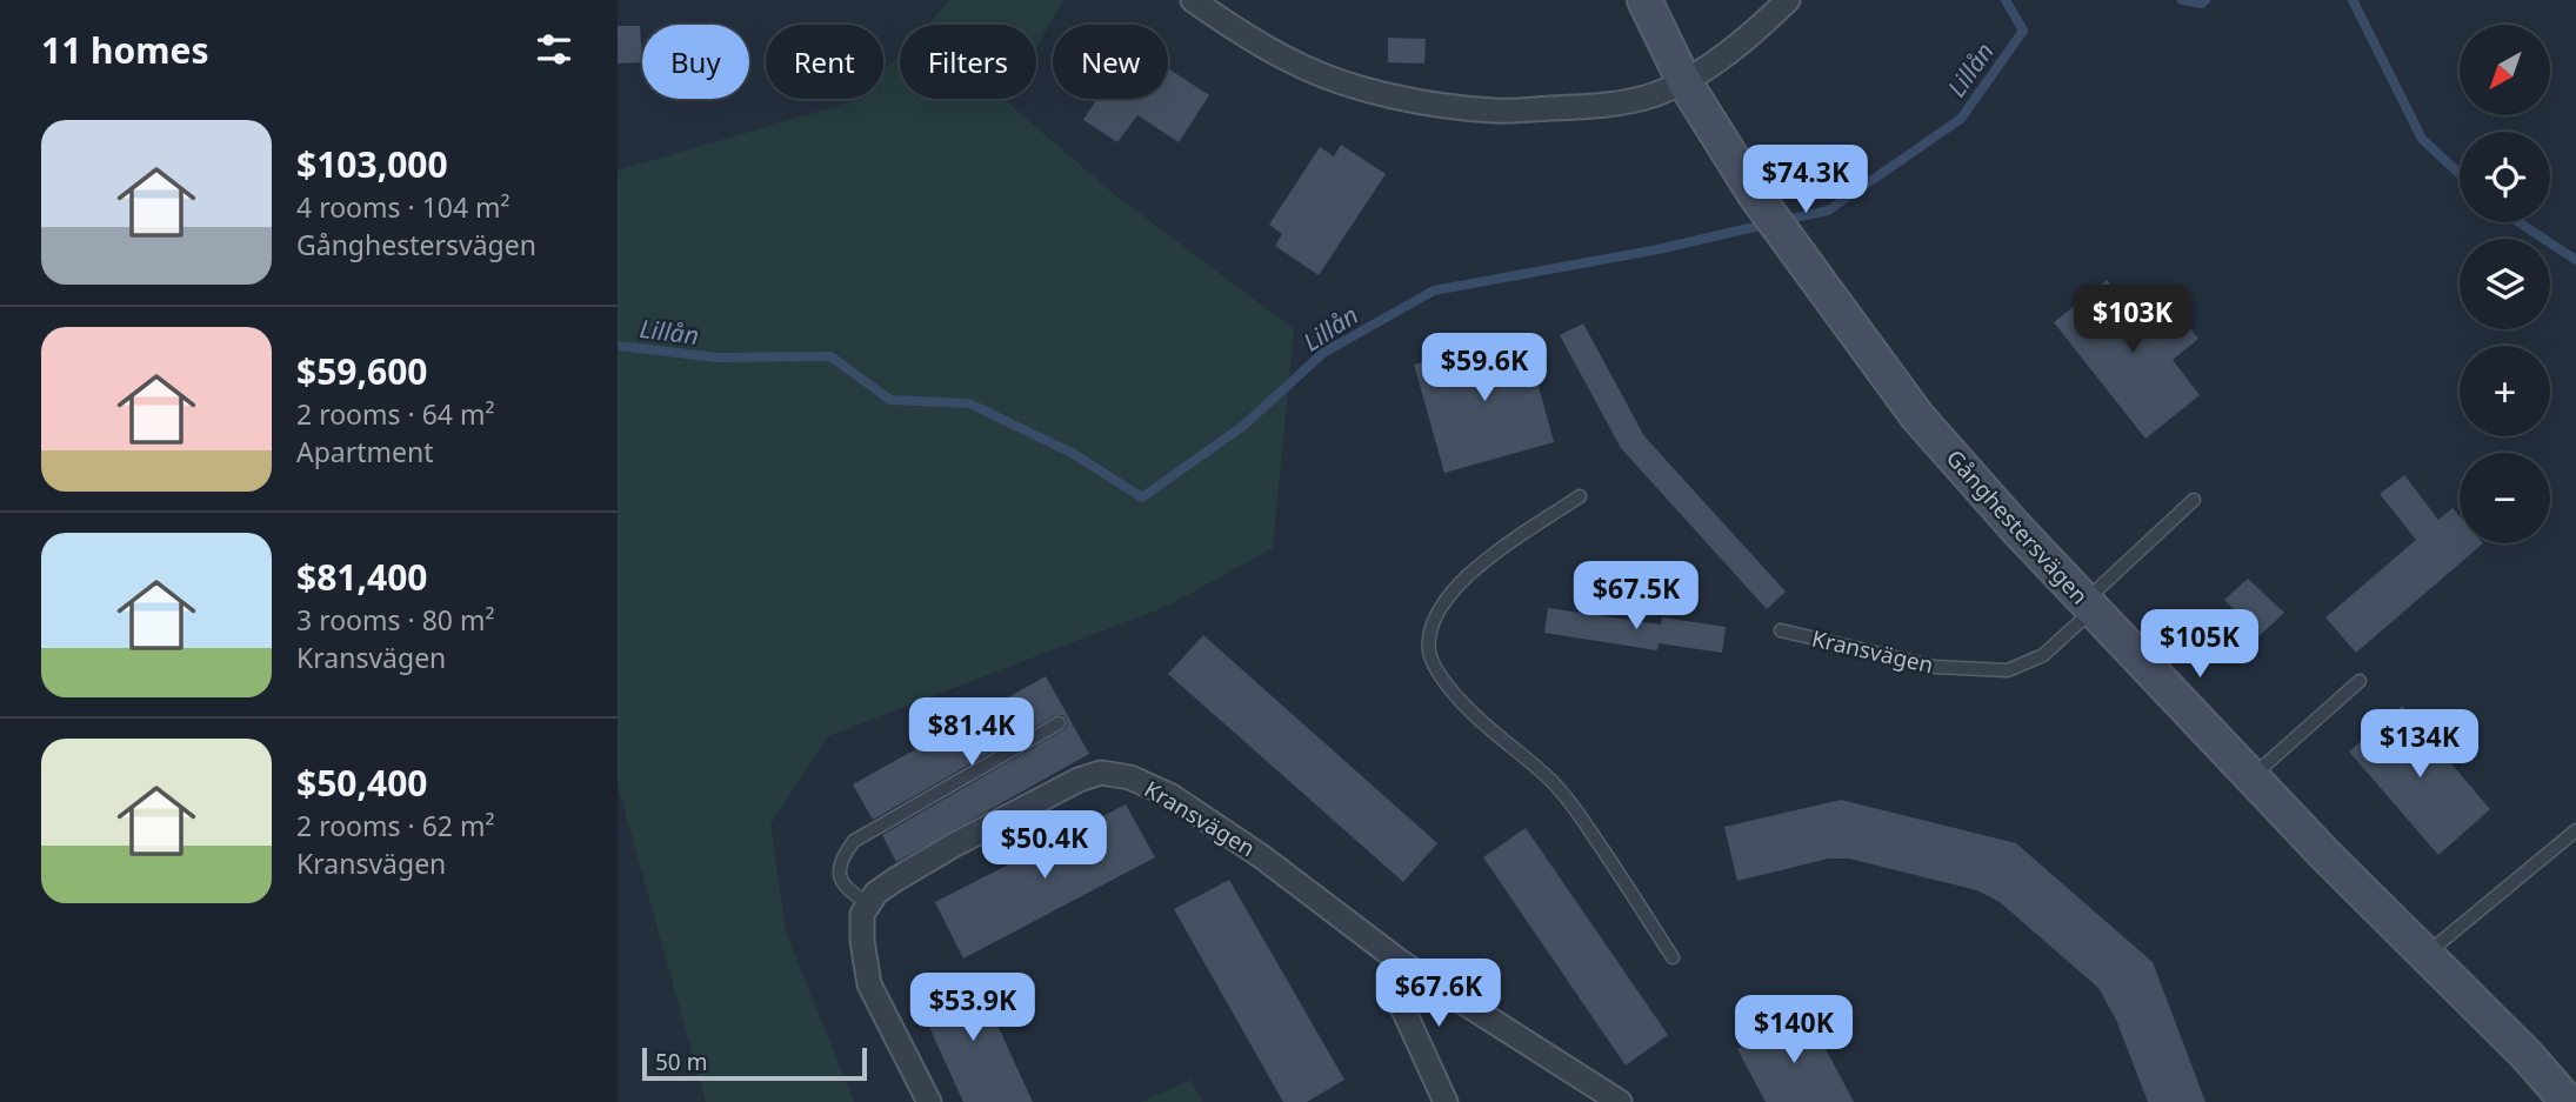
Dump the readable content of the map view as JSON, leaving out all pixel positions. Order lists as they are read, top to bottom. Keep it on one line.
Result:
{"streets":{"street":["Gånghestersvägen","Kransvägen"]},"crossings":[["Gånghestersvägen","Kransvägen"]],"water":["Lillån"],"scale_bar":"50 m","north":"bottom left","page":{"heading":"11 homes","map_buttons":["+","−"],"chip":["Buy","Rent","Filters","New"],"list":[{"name":"$103,000","note":"4 rooms · 104 m² · Gånghestersvägen"},{"name":"$59,600","note":"2 rooms · 64 m² · Apartment"},{"name":"$81,400","note":"3 rooms · 80 m² · Kransvägen"},{"name":"$50,400","note":"2 rooms · 62 m² · Kransvägen"}],"price":["$74.3K","$103K","$59.6K","$67.5K","$105K","$81.4K","$134K","$50.4K","$67.6K","$53.9K","$140K"],"scale":"50 m"}}
